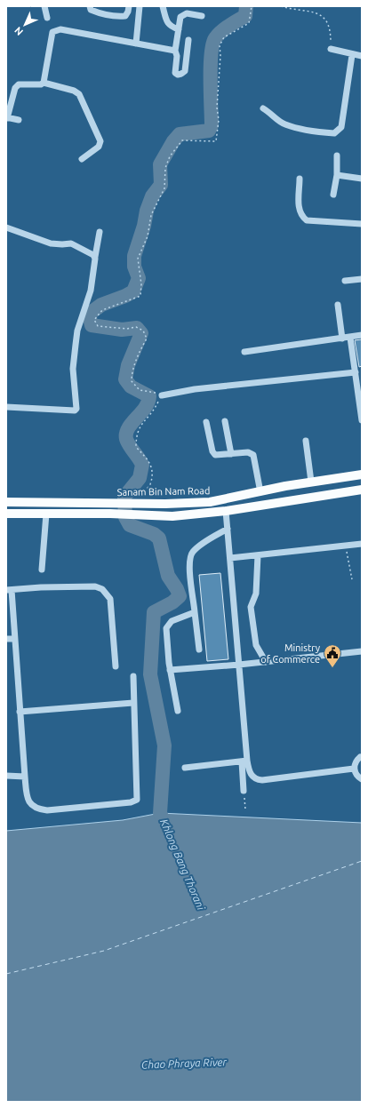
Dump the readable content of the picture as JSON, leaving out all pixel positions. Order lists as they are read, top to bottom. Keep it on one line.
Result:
{"streets":{"main road":["Sanam Bin Nam Road"]},"water":["Khlong Bang Thorani","Chao Phraya River"],"places":{"public building":["Ministry of Commerce"]},"north":"bottom left"}
